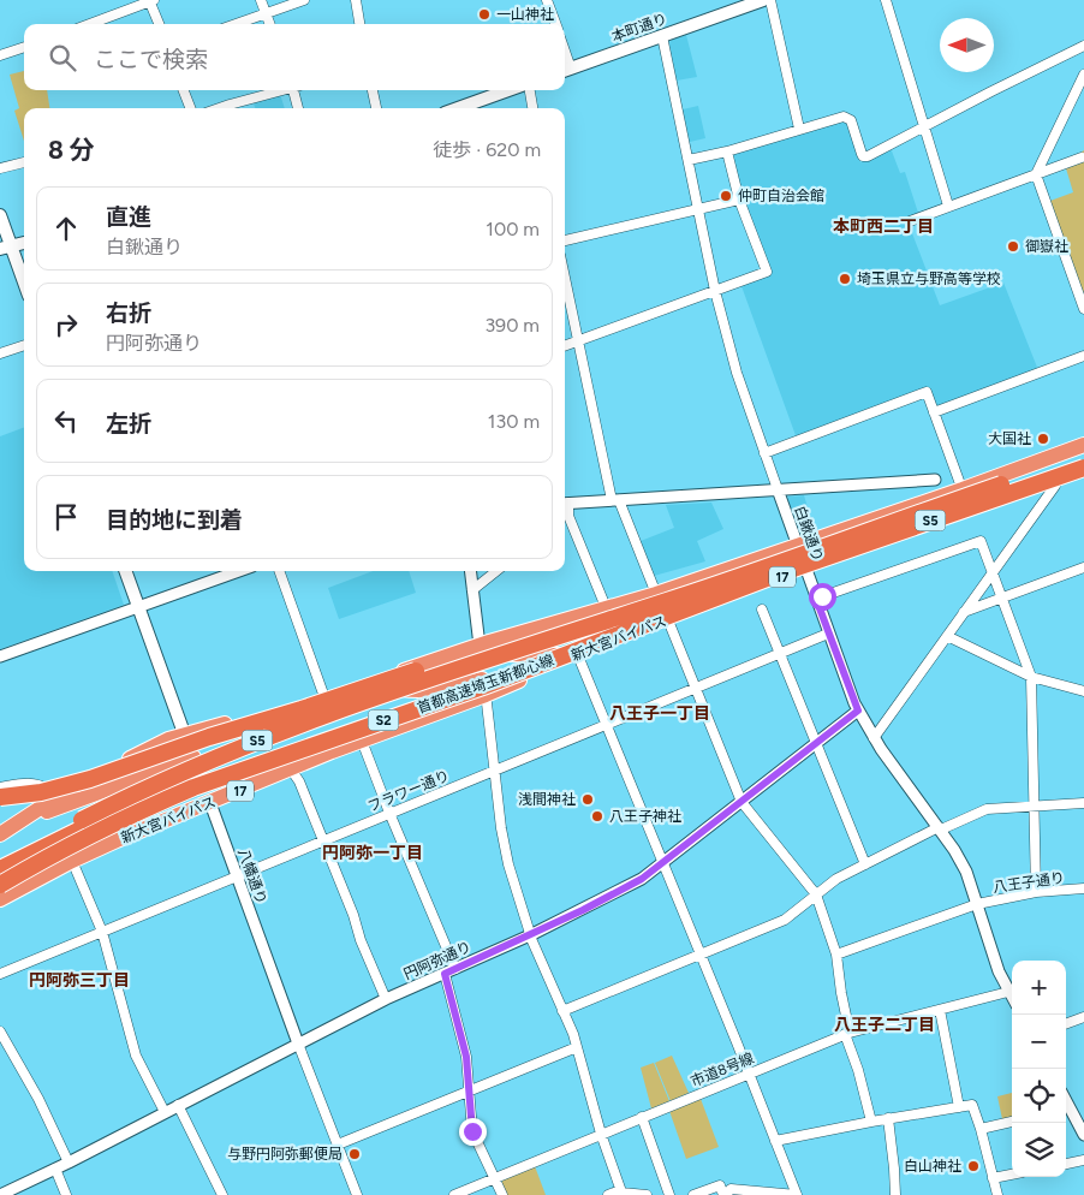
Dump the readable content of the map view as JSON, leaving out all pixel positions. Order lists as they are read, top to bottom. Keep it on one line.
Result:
{"streets":{"highway":["S5","17","新大宮バイパス","首都高速埼玉新都心線","S2"],"main road":["本町通り","八幡通り"],"street":["白鍬通り","フラワー通り","八王子通り","円阿弥通り","市道8号線"]},"crossings":[["本町通り","白鍬通り"],["S5","首都高速埼玉新都心線"],["白鍬通り","新大宮バイパス"],["白鍬通り","フラワー通り"],["白鍬通り","八王子通り"],["白鍬通り","円阿弥通り"],["白鍬通り","市道8号線"],["新大宮バイパス","八幡通り"],["フラワー通り","八幡通り"],["八幡通り","円阿弥通り"]],"districts":["本町西二丁目","八王子一丁目","円阿弥一丁目","円阿弥三丁目","八王子二丁目"],"places":["一山神社","仲町自治会館","御嶽社","埼玉県立与野高等学校","大国社","浅間神社","八王子神社","与野円阿弥郵便局","白山神社"],"north":"left","page":{"search":"ここで検索","heading":["8 分","徒歩 · 620 m"],"list":[["直進","白鍬通り","100 m"],["右折","円阿弥通り","390 m"],["左折","130 m"],"目的地に到着"],"map_buttons":["+","−"]}}
